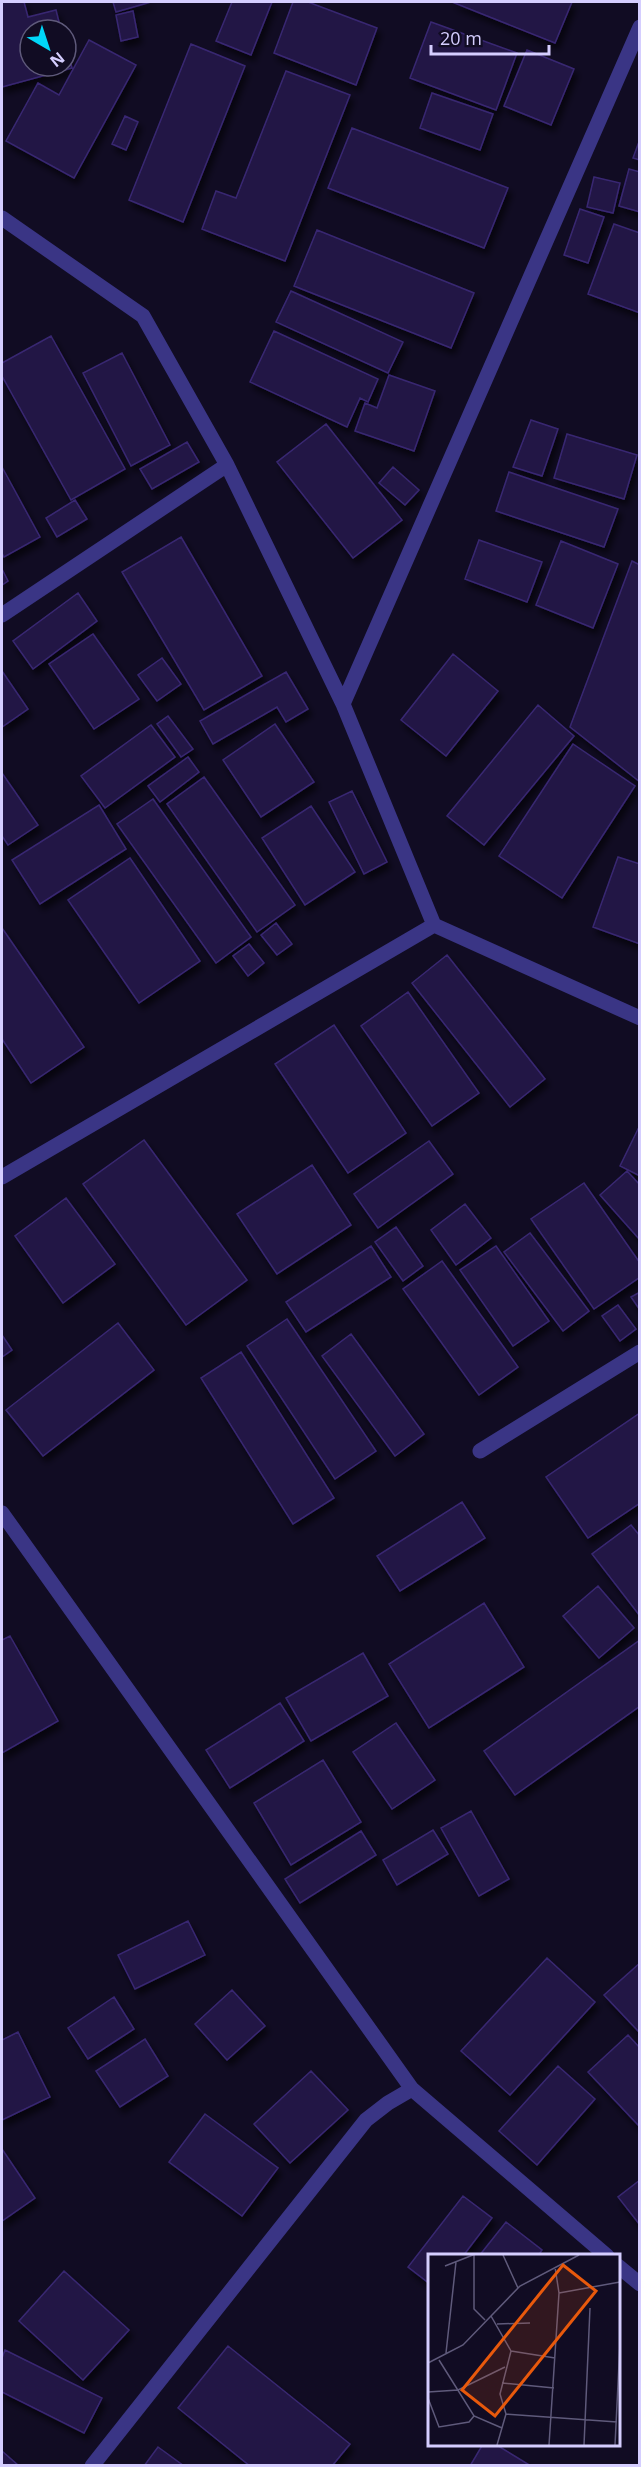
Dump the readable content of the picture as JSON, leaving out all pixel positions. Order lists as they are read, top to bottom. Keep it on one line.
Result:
{"scale_bar":"20 m","north":"bottom right"}
